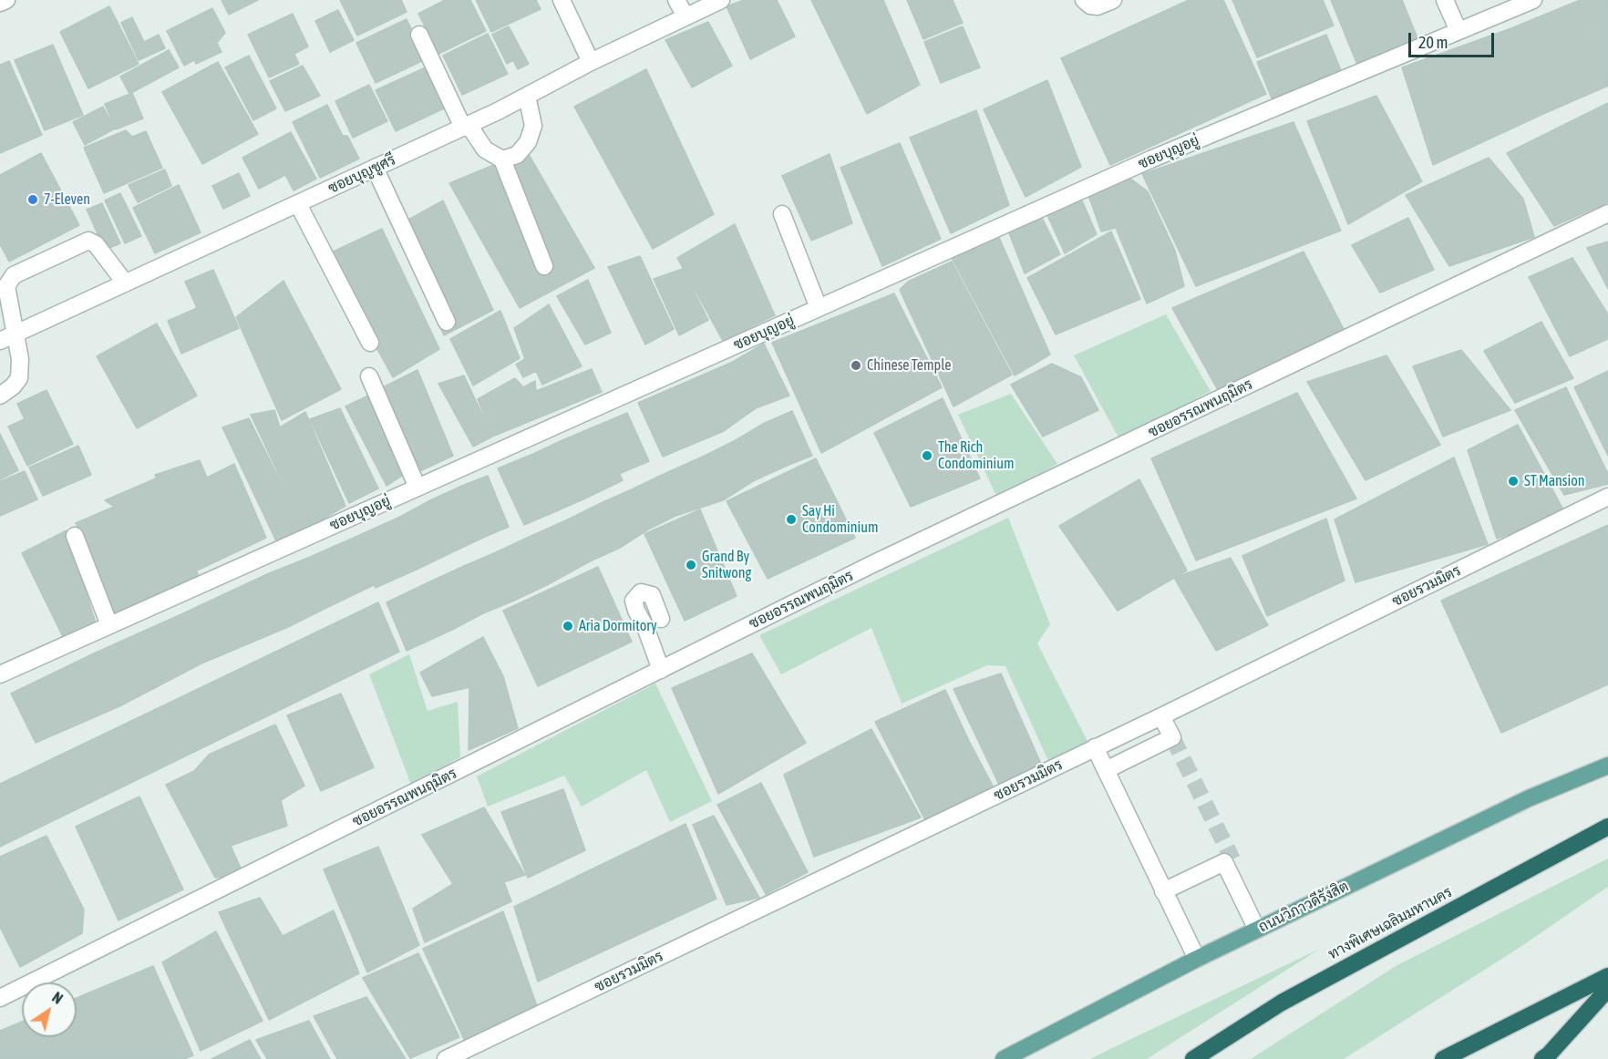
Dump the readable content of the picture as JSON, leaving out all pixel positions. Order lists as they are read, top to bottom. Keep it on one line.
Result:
{"streets":{"highway":["ทางพิเศษเฉลิมมหานคร"],"main road":["ถนนวิภาวดีรังสิต"],"street":["ซอยบุญอยู่","ซอยบุญชูศรี","ซอยอรรณพนฤมิตร","ซอยรวมมิตร"]},"places":["7-Eleven","Chinese Temple","The Rich Condominium","ST Mansion","Say Hi Condominium","Grand By Snitwong","Aria Dormitory"],"scale_bar":"20 m","north":"top right"}
